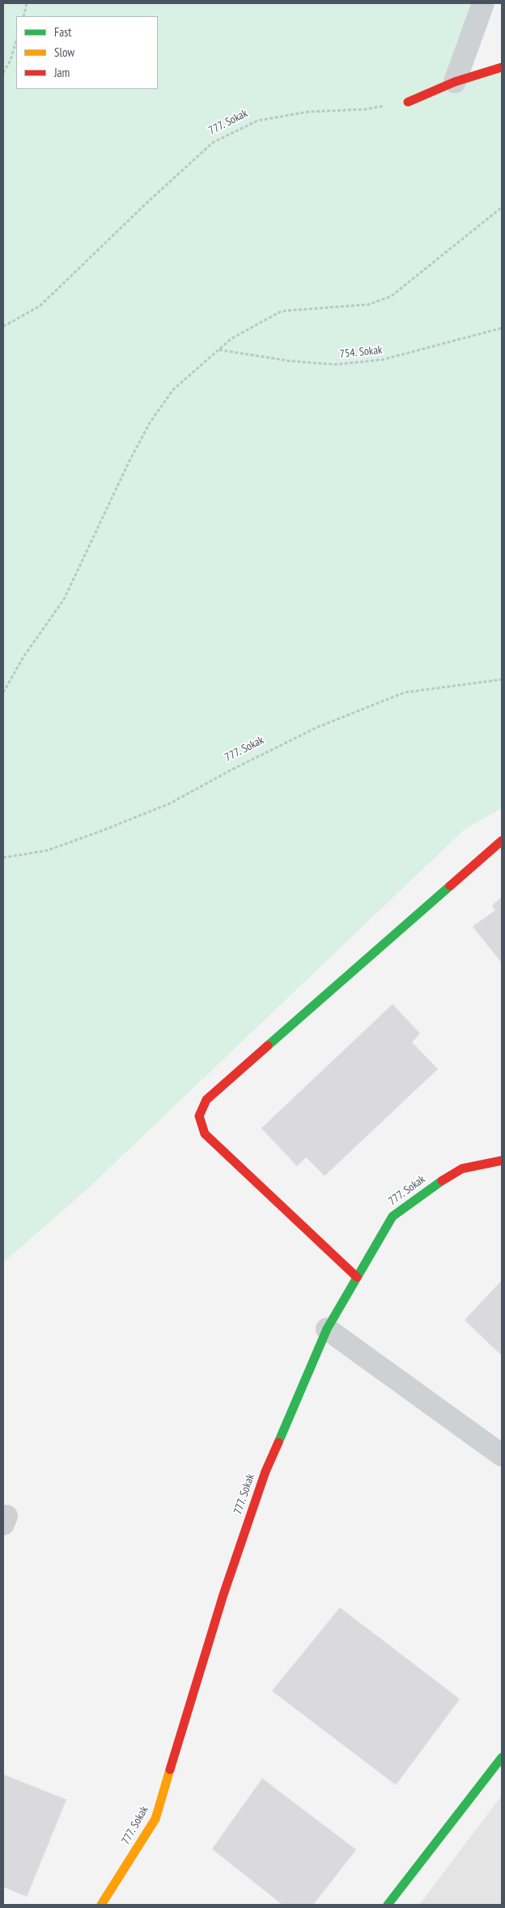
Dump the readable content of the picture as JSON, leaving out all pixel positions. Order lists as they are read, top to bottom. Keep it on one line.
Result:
{"streets":{"street":["777. Sokak"],"path":["754. Sokak"]},"legend":["Fast","Slow","Jam"]}
